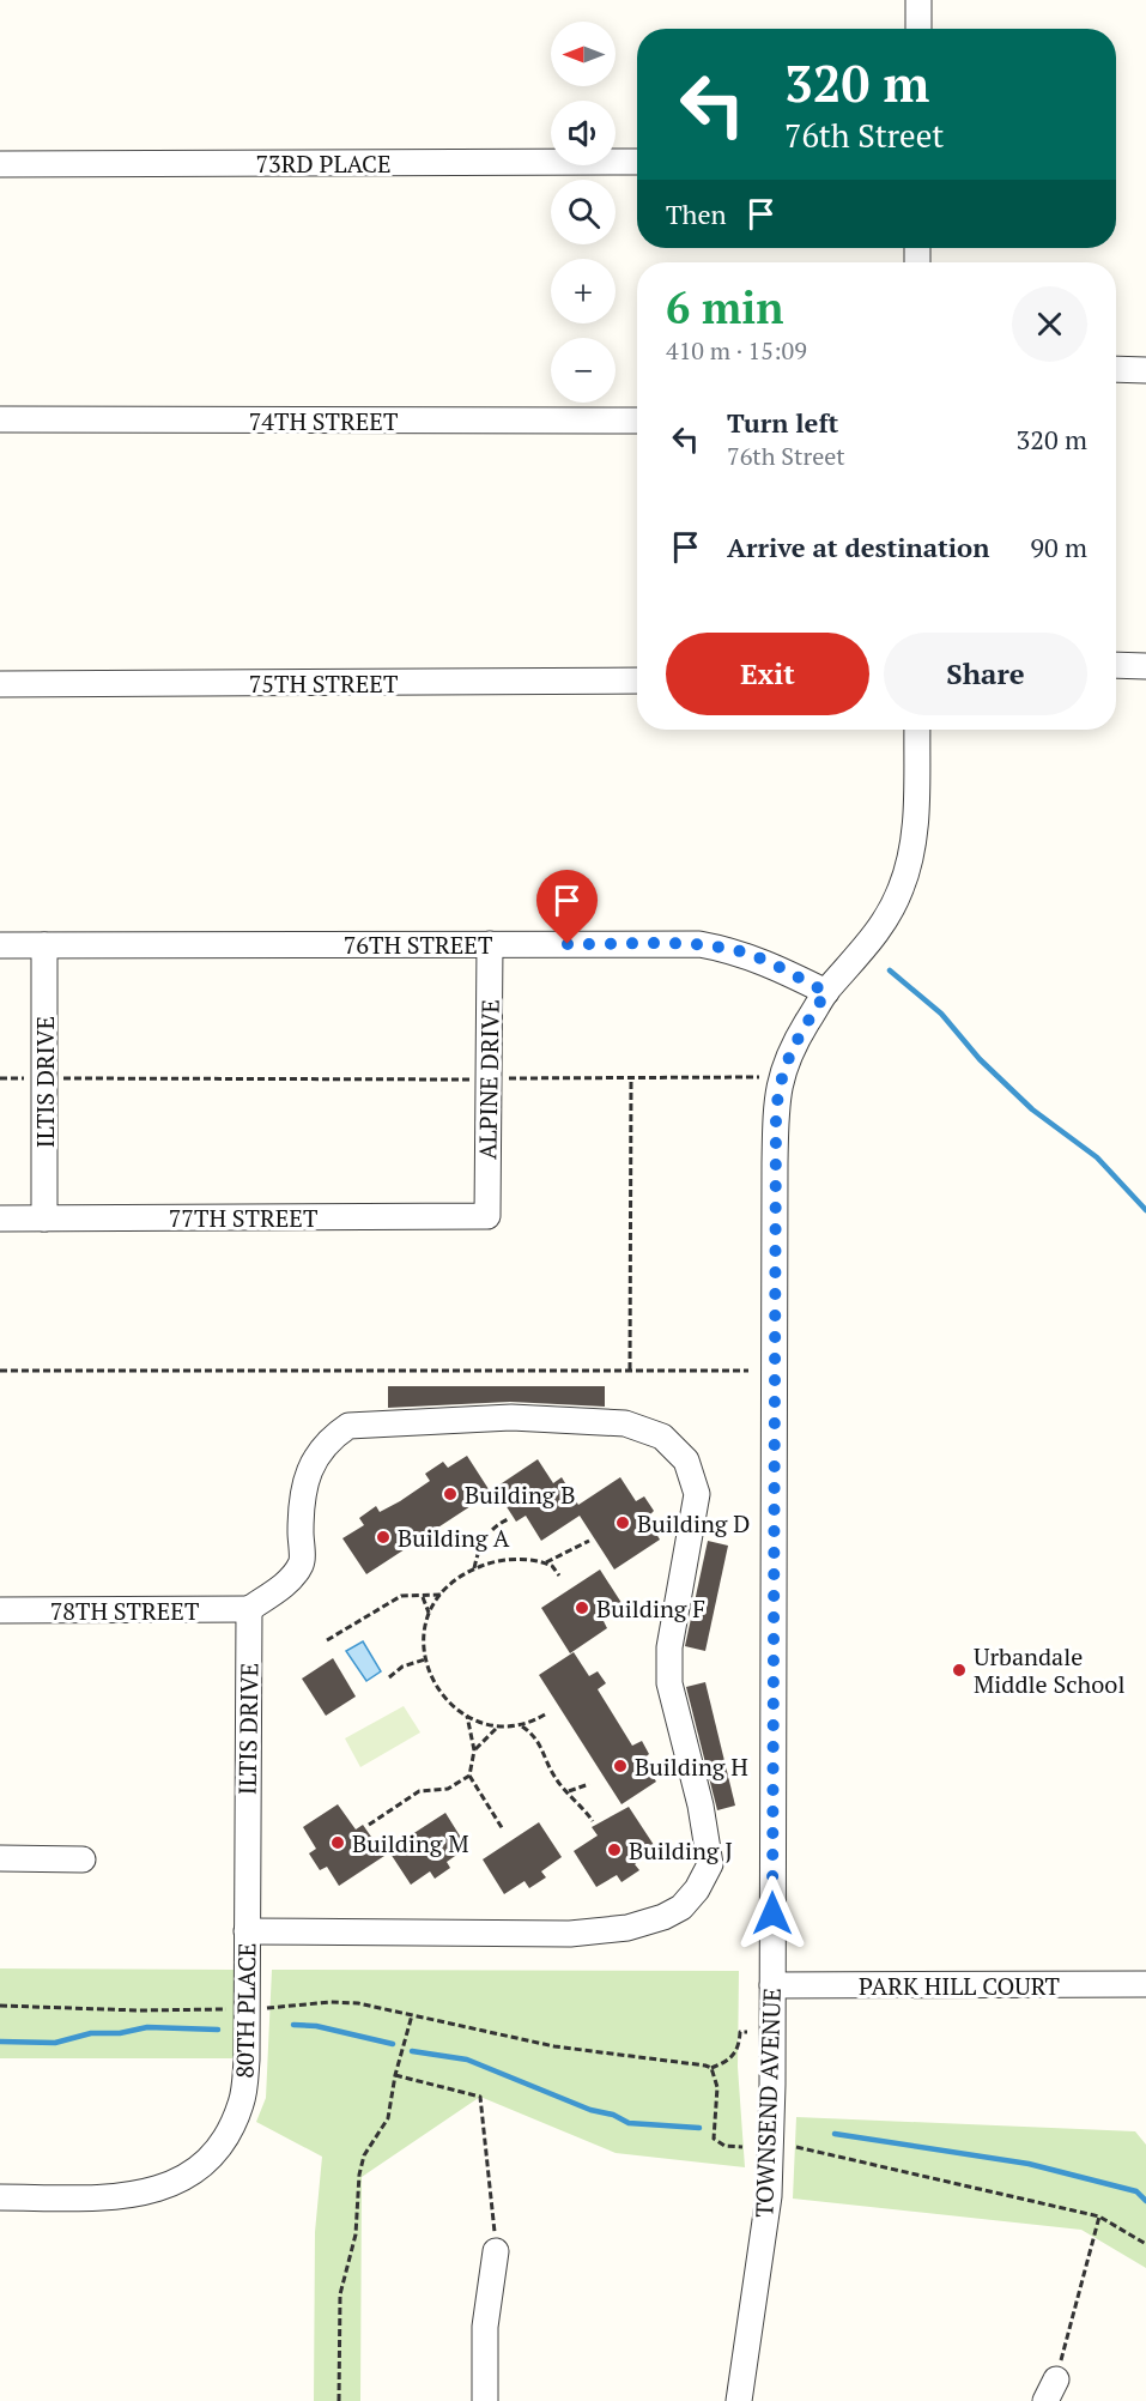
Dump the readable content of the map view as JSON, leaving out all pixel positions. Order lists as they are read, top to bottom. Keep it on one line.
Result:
{"streets":{"street":["73RD PLACE","74TH STREET","75TH STREET","76TH STREET","ALPINE DRIVE","ILTIS DRIVE","77TH STREET","78TH STREET","PARK HILL COURT","80TH PLACE","TOWNSEND AVENUE"]},"crossings":[["76TH STREET","ALPINE DRIVE"],["76TH STREET","ILTIS DRIVE"],["76TH STREET","TOWNSEND AVENUE"],["ALPINE DRIVE","77TH STREET"],["ILTIS DRIVE","77TH STREET"],["ILTIS DRIVE","78TH STREET"],["ILTIS DRIVE","80TH PLACE"],["PARK HILL COURT","TOWNSEND AVENUE"]],"places":["Building B","Building D","Building A","Building F","Urbandale Middle School","Building H","Building M","Building J"],"north":"left","page":{"map_buttons":["+","−"],"turn":["320 m","76th Street"],"then":"Then","heading":["6 min","410 m · 15:09"],"list":[{"name":"Turn left","note":"76th Street","value":"320 m"},{"name":"Arrive at destination","value":"90 m"}],"buttons":["Exit","Share"]}}
